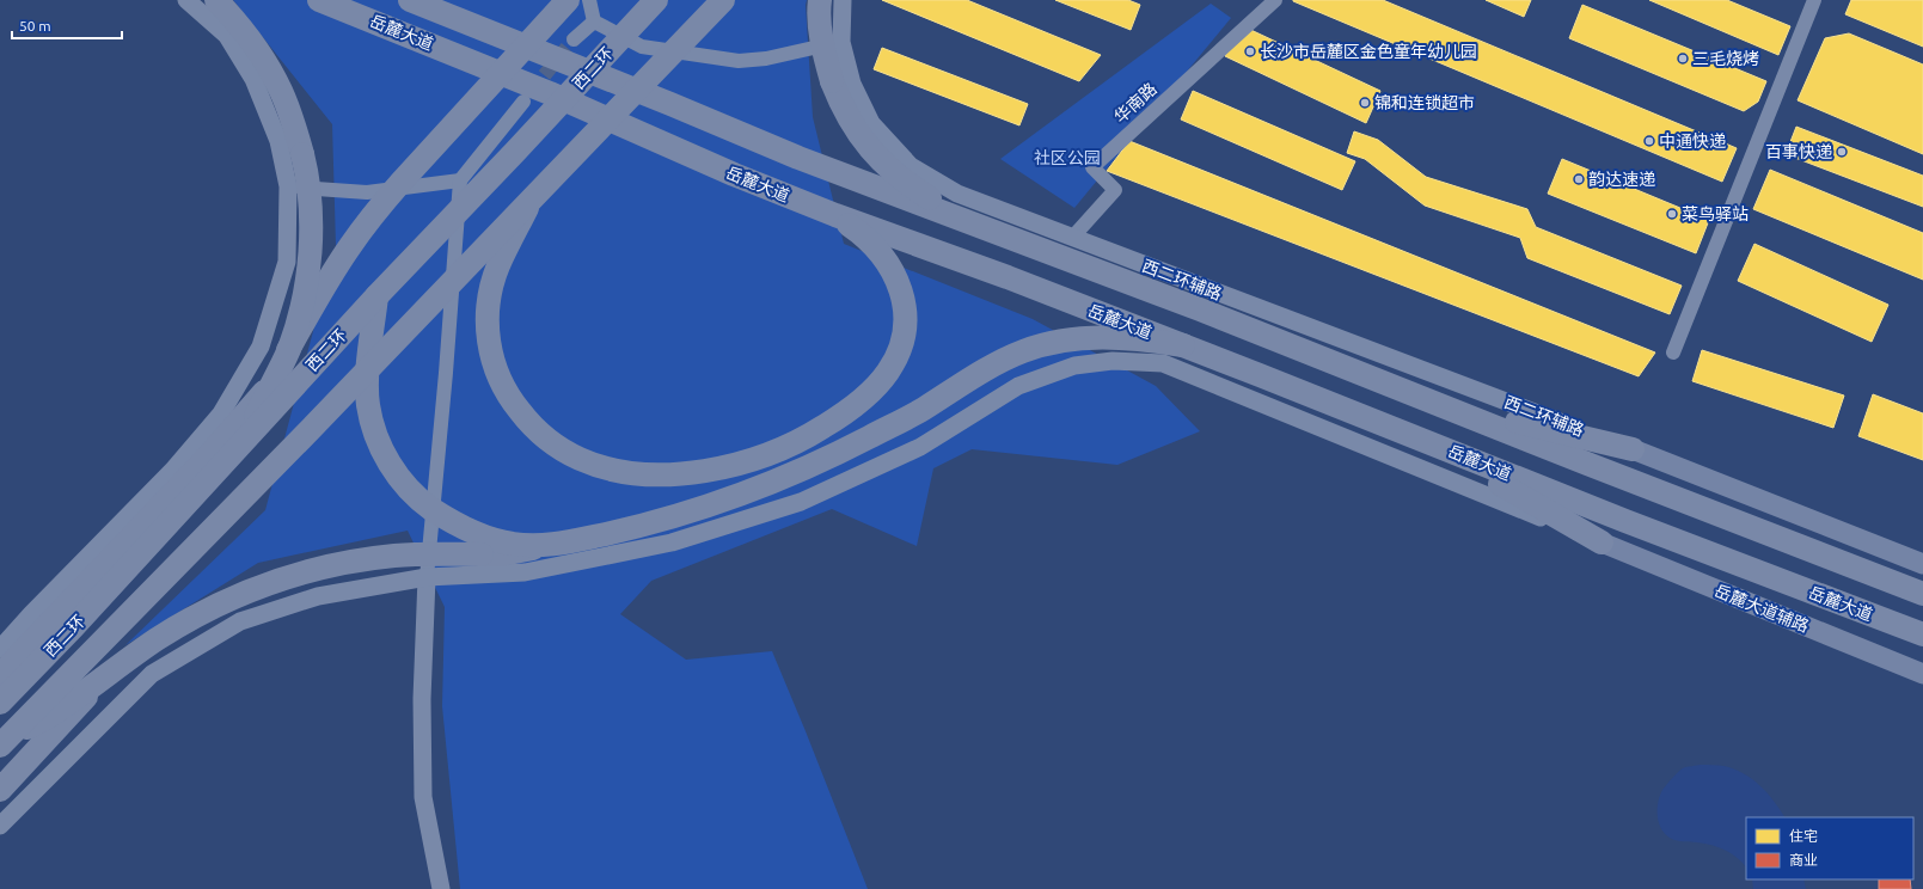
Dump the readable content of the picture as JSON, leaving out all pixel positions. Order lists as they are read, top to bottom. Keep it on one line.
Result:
{"streets":{"highway":["岳麓大道","西二环"],"main road":["岳麓大道辅路"],"street":["华南路","西二环辅路"]},"crossings":[["华南路","西二环辅路"]],"parks":["社区公园"],"places":["长沙市岳麓区金色童年幼儿园","三毛烧烤","锦和连锁超市","中通快递","百事快递","韵达速递","菜鸟驿站"],"legend":["住宅","商业"],"scale_bar":"50 m"}
